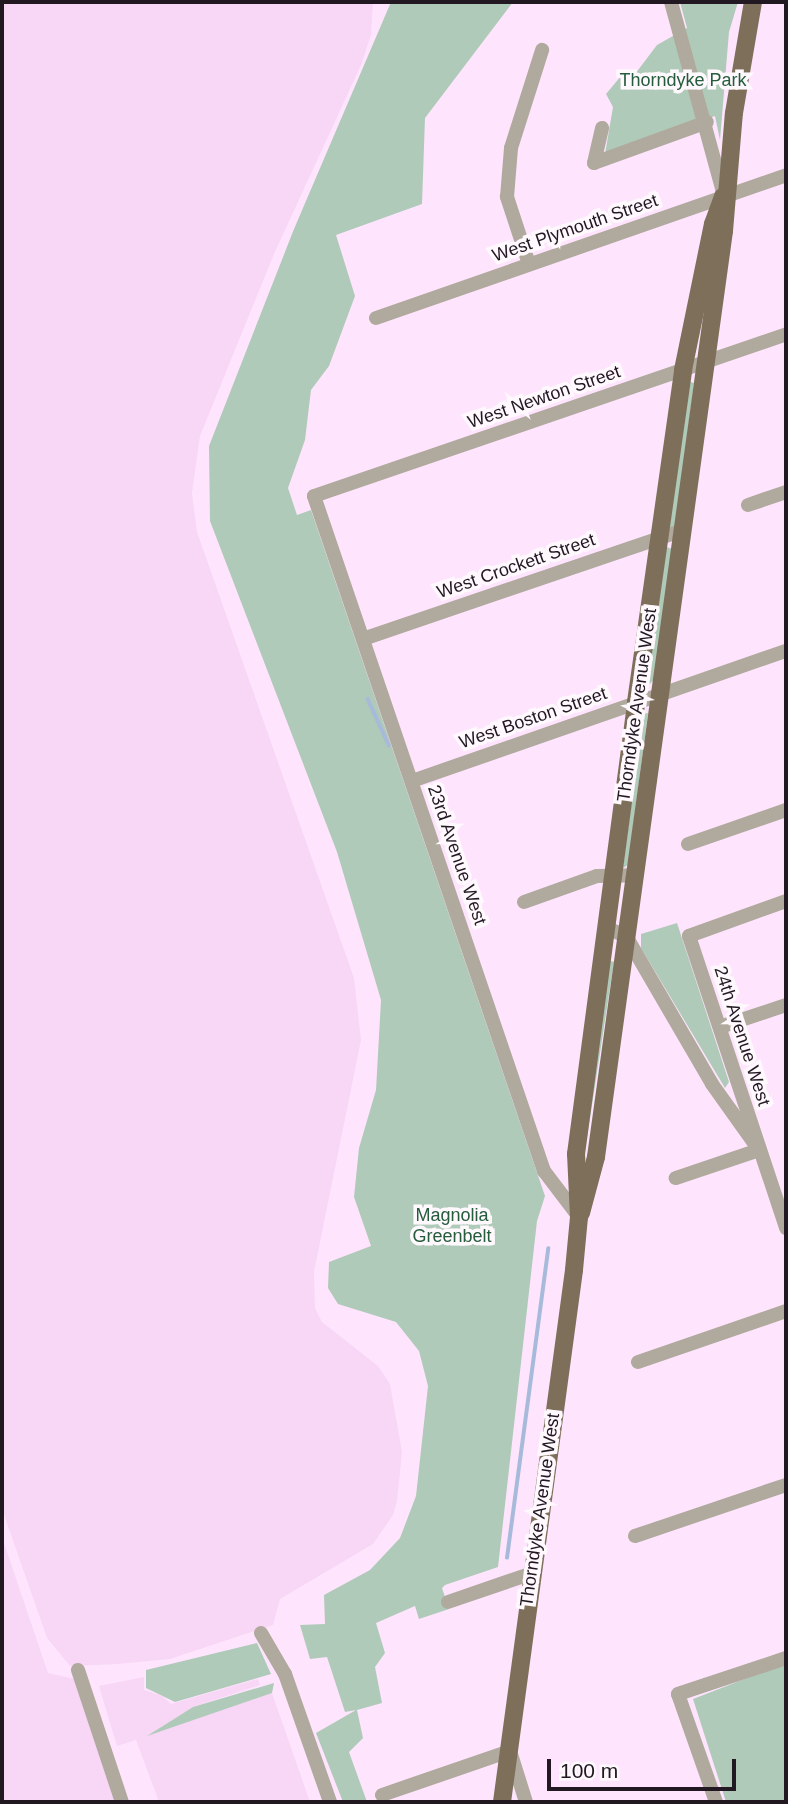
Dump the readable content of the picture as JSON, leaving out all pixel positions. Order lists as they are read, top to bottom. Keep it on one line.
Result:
{"streets":{"main road":["Thorndyke Avenue West"],"street":["West Plymouth Street","West Newton Street","West Crockett Street","West Boston Street","23rd Avenue West","24th Avenue West"]},"crossings":[["West Plymouth Street","Thorndyke Avenue West"],["West Newton Street","Thorndyke Avenue West"],["West Newton Street","23rd Avenue West"],["West Crockett Street","Thorndyke Avenue West"],["West Crockett Street","23rd Avenue West"],["Thorndyke Avenue West","West Boston Street"],["Thorndyke Avenue West","23rd Avenue West"],["West Boston Street","23rd Avenue West"]],"parks":["Thorndyke Park","Magnolia Greenbelt"],"scale_bar":"100 m"}
